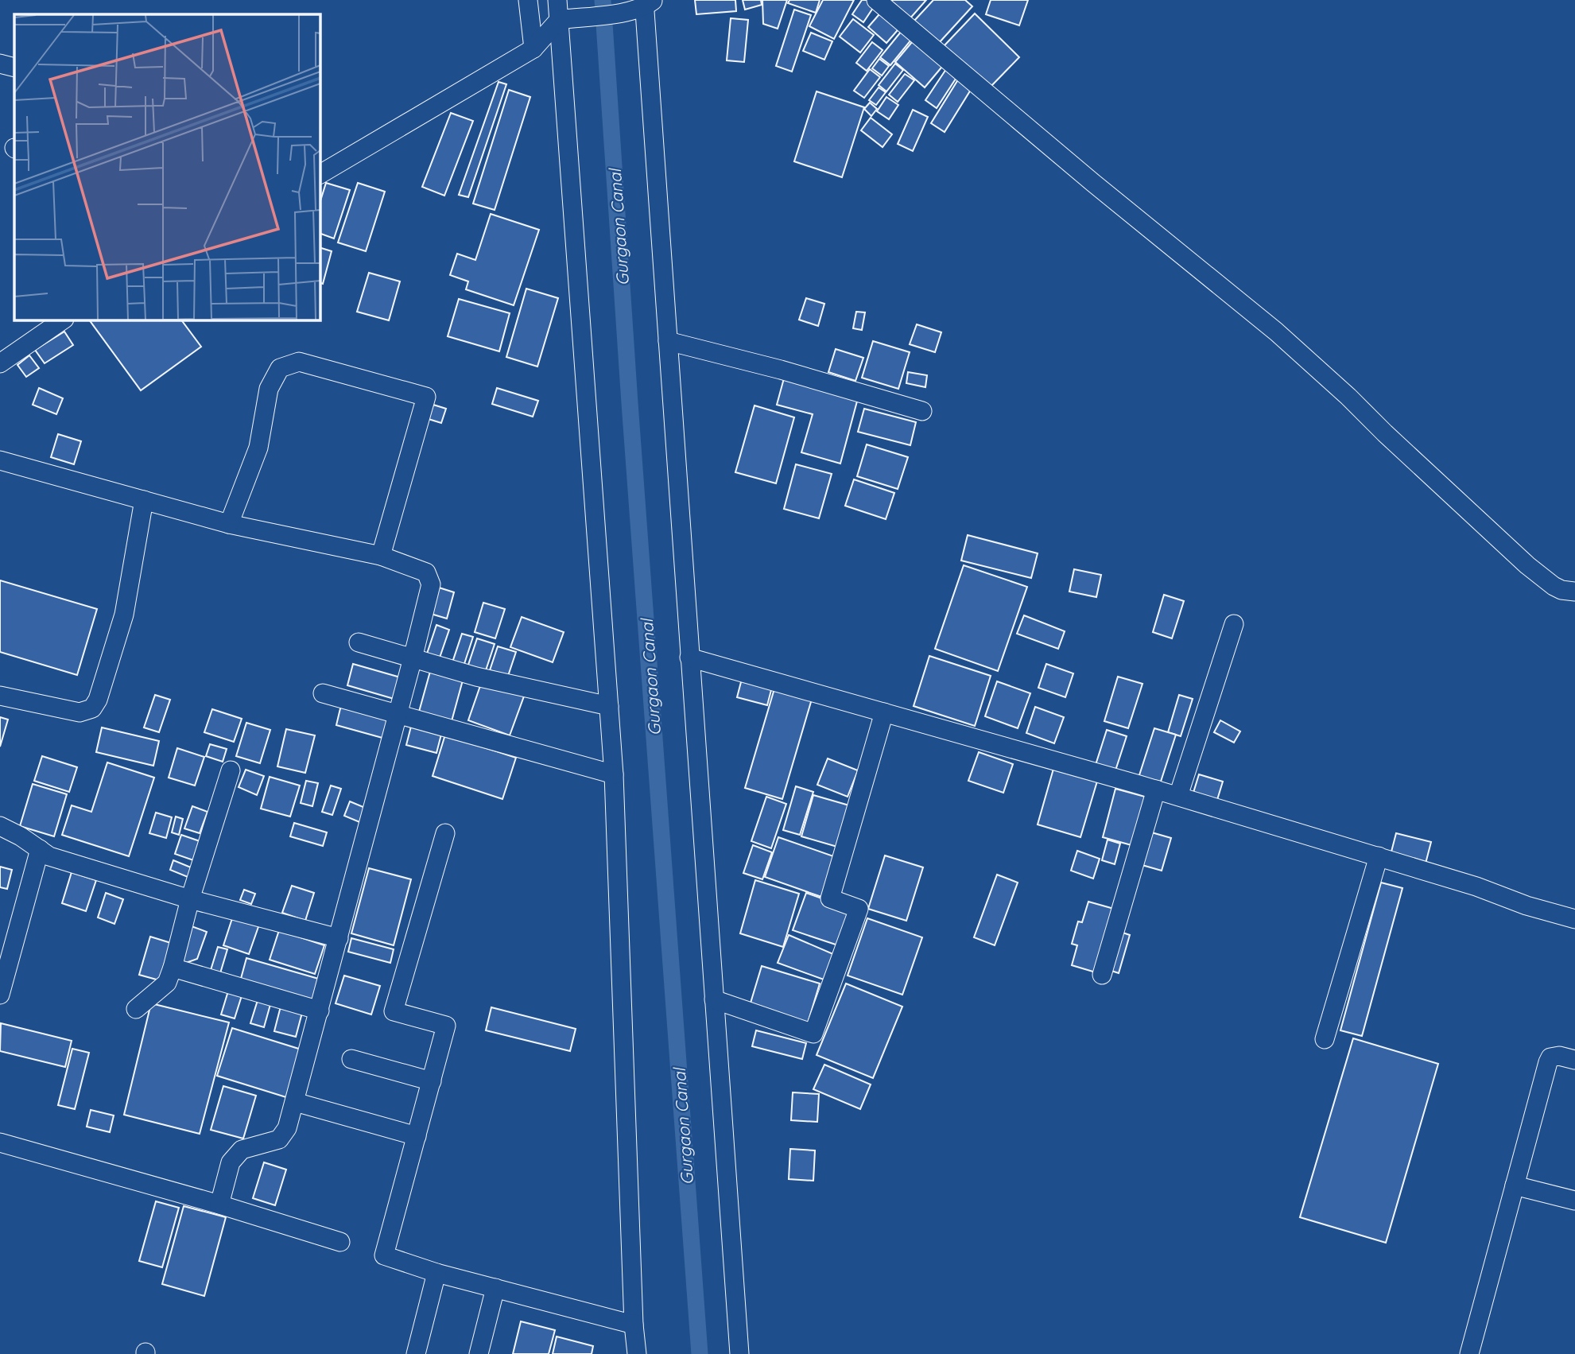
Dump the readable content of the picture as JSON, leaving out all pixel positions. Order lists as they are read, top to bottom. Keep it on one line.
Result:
{"water":["Gurgaon Canal"]}
